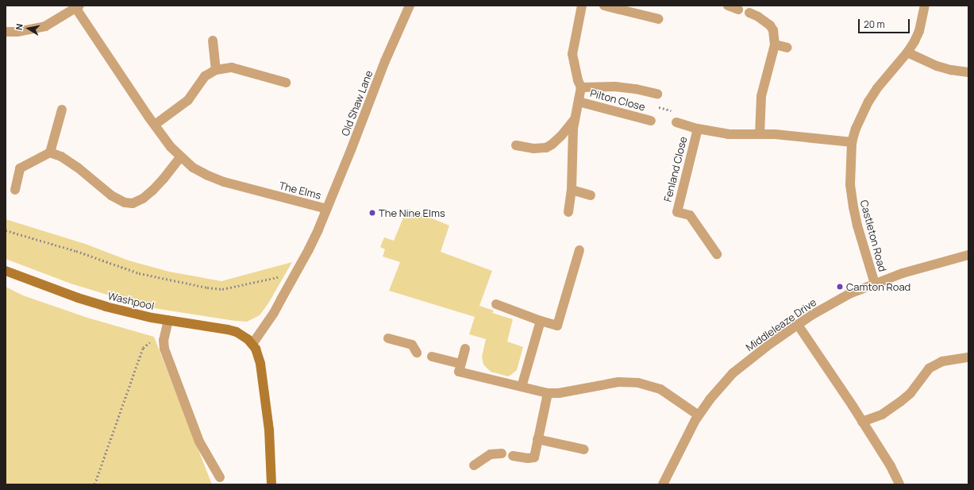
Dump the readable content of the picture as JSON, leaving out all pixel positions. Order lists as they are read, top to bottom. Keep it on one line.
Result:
{"streets":{"street":["Pilton Close","Old Shaw Lane","Fenland Close","The Elms","Castleton Road","Washpool","Middleleaze Drive"]},"crossings":[["Old Shaw Lane","The Elms"],["Fenland Close","Castleton Road"],["The Elms","Washpool"],["Castleton Road","Middleleaze Drive"]],"places":["The Nine Elms","Camton Road"],"scale_bar":"20 m","north":"left"}
